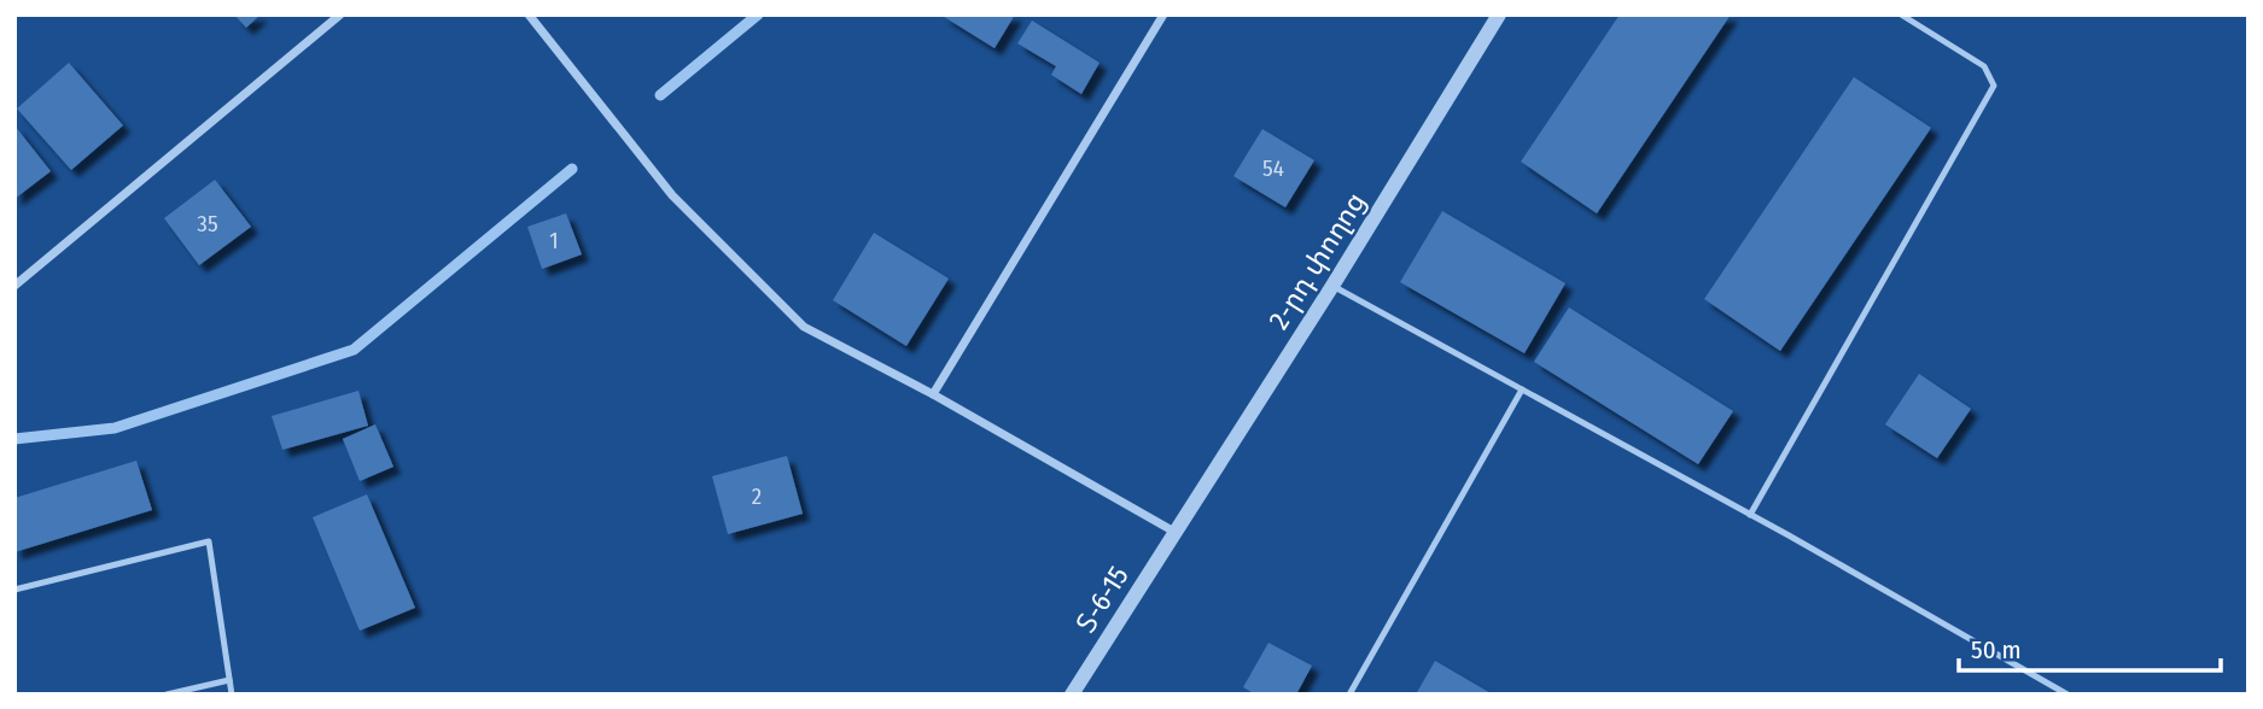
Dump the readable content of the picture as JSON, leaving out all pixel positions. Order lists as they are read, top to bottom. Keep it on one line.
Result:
{"streets":{"street":["2-րդ փողոց","Տ-6-15"]},"crossings":[["2-րդ փողոց","Տ-6-15"]],"house_numbers":["54","35","1","2"],"scale_bar":"50 m"}
